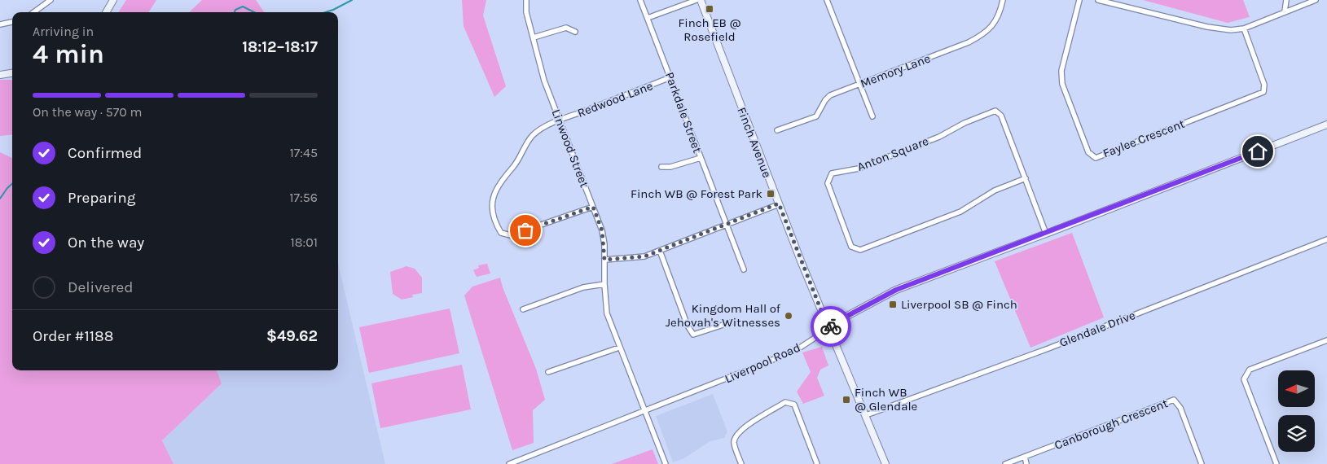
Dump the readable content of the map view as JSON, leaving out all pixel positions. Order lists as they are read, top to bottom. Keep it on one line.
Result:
{"streets":{"main road":["Finch Avenue","Liverpool Road"],"street":["Memory Lane","Redwood Lane","Parkdale Street","Faylee Crescent","Linwood Street","Anton Square","Glendale Drive","Canborough Crescent"]},"crossings":[["Redwood Lane","Parkdale Street"],["Redwood Lane","Linwood Street"],["Finch Avenue","Glendale Drive"],["Finch Avenue","Liverpool Road"],["Linwood Street","Liverpool Road"],["Anton Square","Liverpool Road"]],"places":{"transit":["Finch EB @ Rosefield","Finch WB @ Forest Park","Liverpool SB @ Finch","Finch WB @ Glendale"],"other":["Kingdom Hall of Jehovah's Witnesses"]},"north":"left","page":{"heading":["4 min","Arriving in","18:12–18:17"],"panel":["Order #1188","$49.62"],"bar":"On the way · 570 m","list":[["Confirmed","17:45"],["Preparing","17:56"],["On the way","18:01"],"Delivered"]}}
